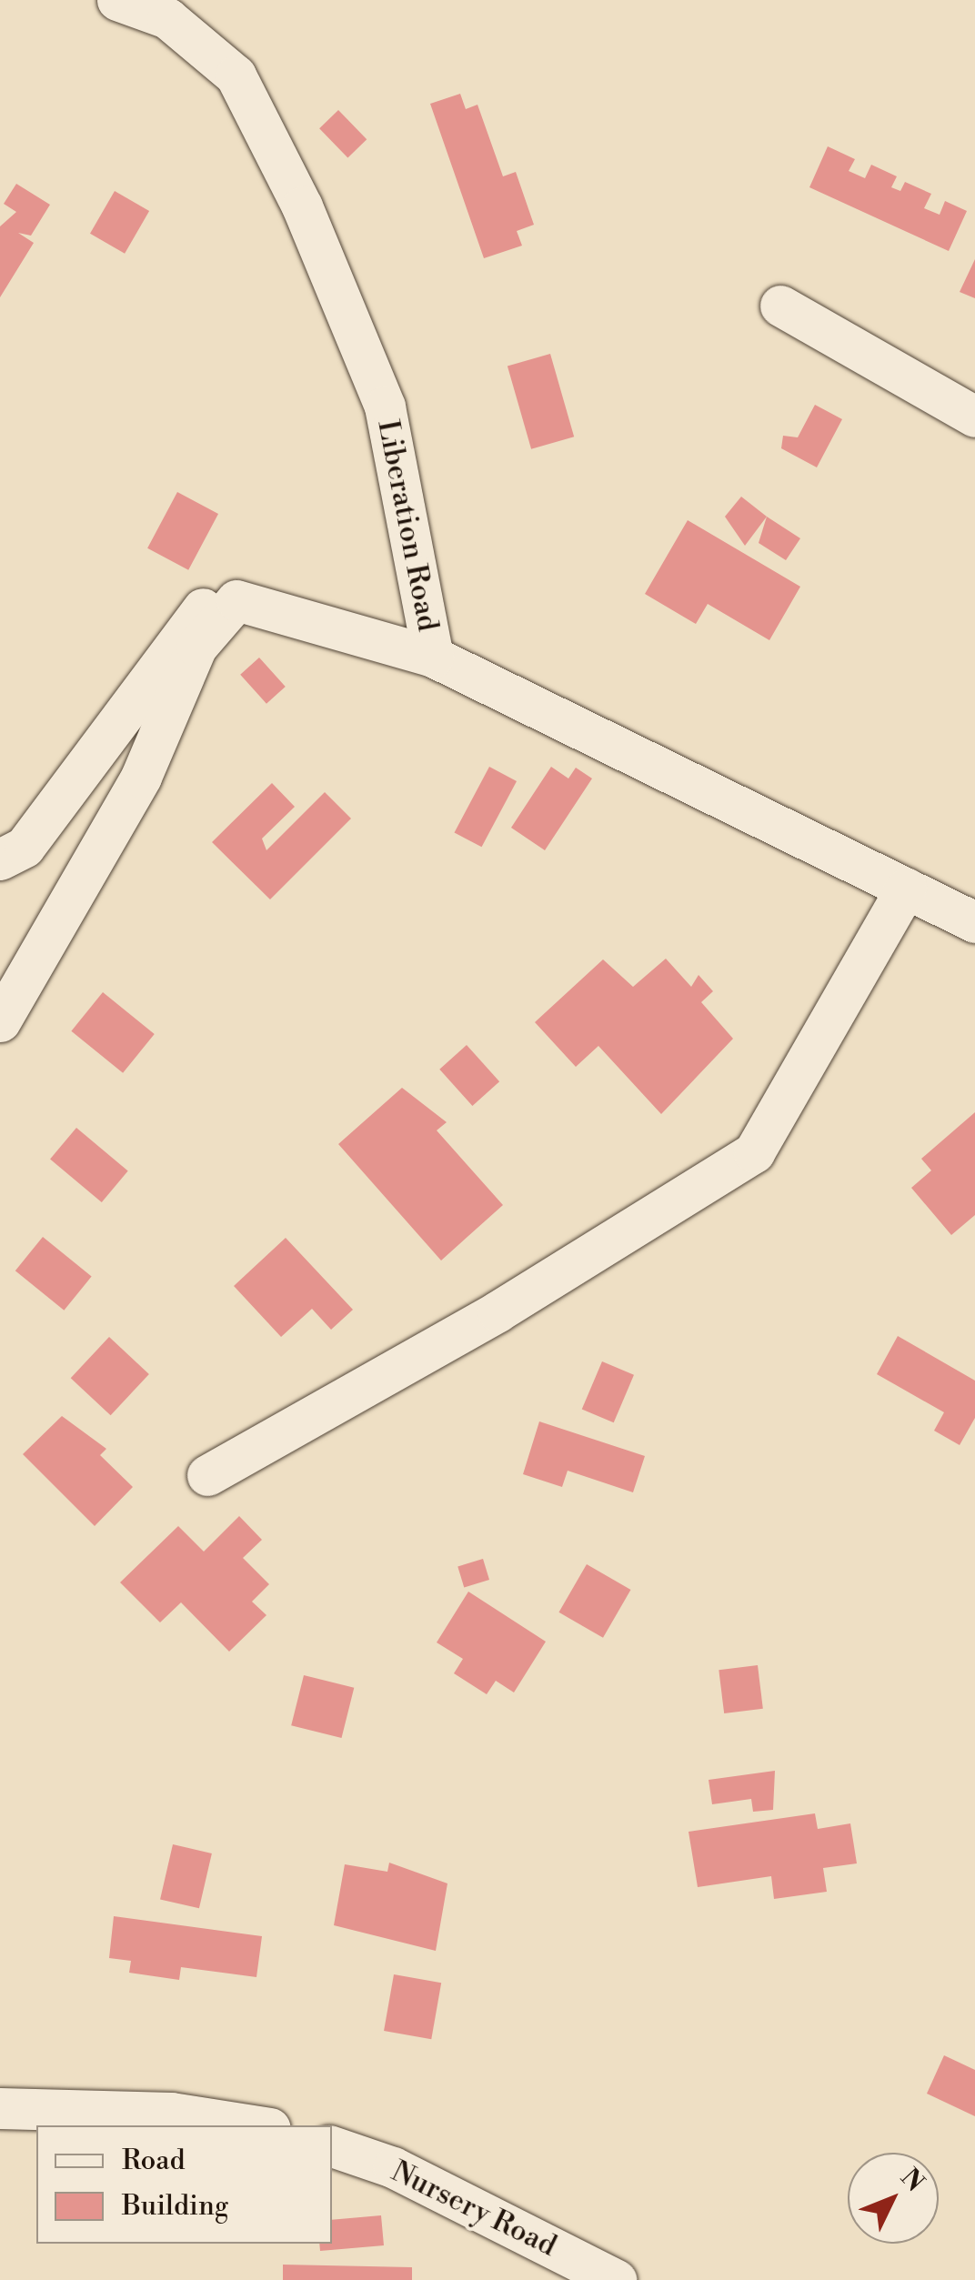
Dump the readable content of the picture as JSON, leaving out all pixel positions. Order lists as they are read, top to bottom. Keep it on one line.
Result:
{"streets":{"street":["Liberation Road","Nursery Road"]},"legend":["Road","Building"],"north":"top right"}
